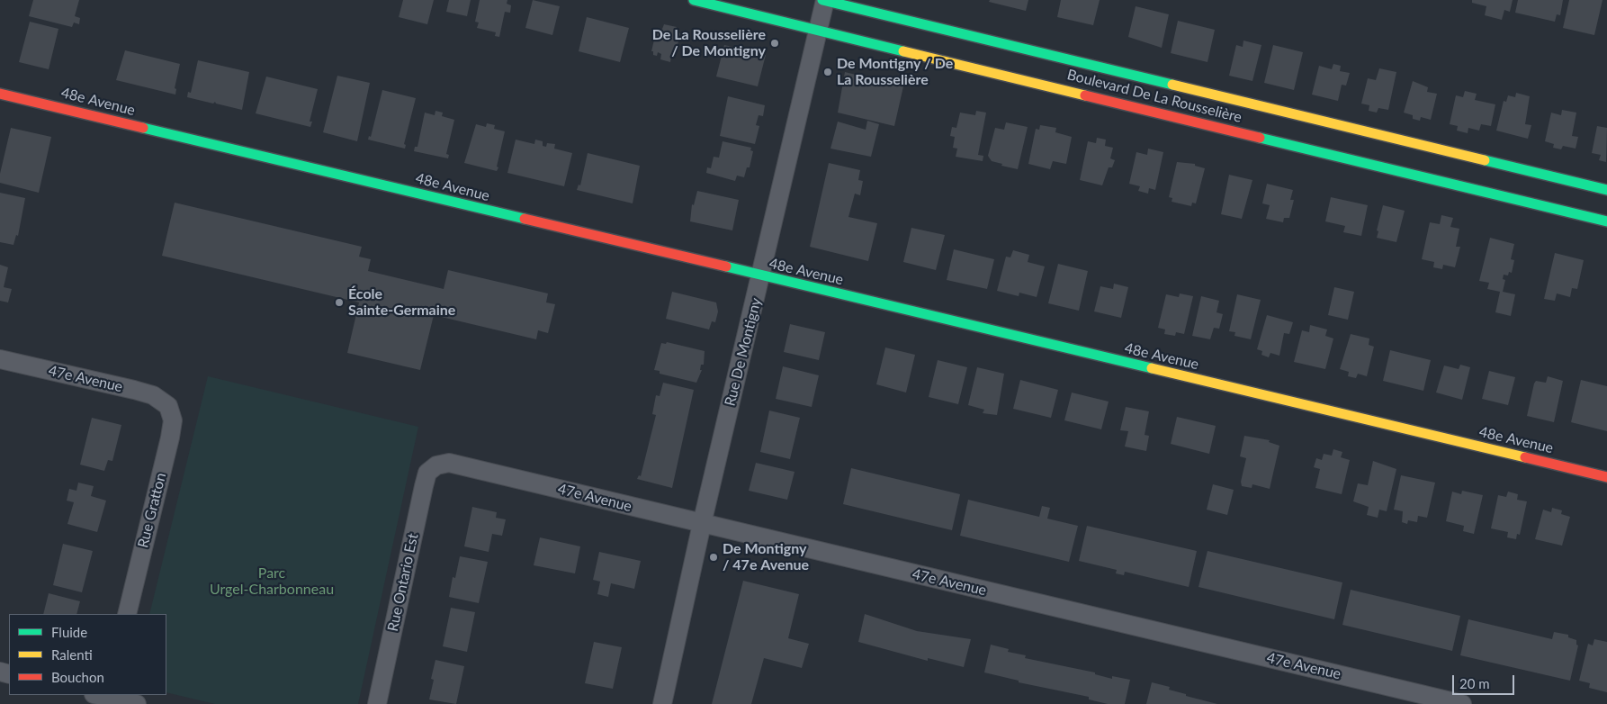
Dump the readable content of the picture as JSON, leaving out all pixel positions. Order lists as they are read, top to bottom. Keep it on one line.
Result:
{"streets":{"street":["Boulevard De La Rousselière","48e Avenue","Rue De Montigny","47e Avenue","Rue Gratton","Rue Ontario Est"]},"crossings":[["Boulevard De La Rousselière","Rue De Montigny"],["48e Avenue","Rue De Montigny"],["Rue De Montigny","47e Avenue"],["47e Avenue","Rue Gratton"],["47e Avenue","Rue Ontario Est"]],"parks":["Parc Urgel-Charbonneau"],"places":["De La Rousselière / De Montigny","De Montigny / De La Rousselière","École Sainte-Germaine","De Montigny / 47e Avenue"],"legend":["Fluide","Ralenti","Bouchon"],"scale_bar":"20 m"}
